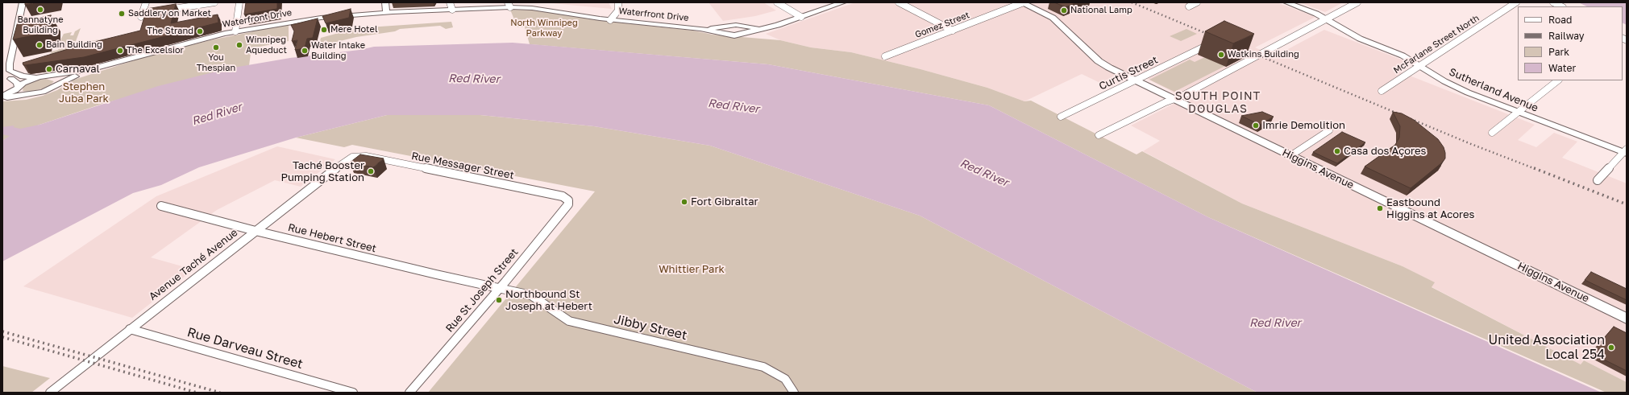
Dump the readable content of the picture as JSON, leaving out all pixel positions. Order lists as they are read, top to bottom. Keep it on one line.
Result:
{"streets":{"main road":["Higgins Avenue"],"street":["Waterfront Drive","Gomez Street","McFarlane Street North","Curtis Street","Sutherland Avenue","Rue Messager Street","Rue Hebert Street","Avenue Taché Avenue","Rue St Joseph Street","Jibby Street","Rue Darveau Street"]},"crossings":[["Gomez Street","Higgins Avenue"],["McFarlane Street North","Sutherland Avenue"],["Curtis Street","Higgins Avenue"],["Rue Messager Street","Avenue Taché Avenue"],["Rue Messager Street","Rue St Joseph Street"],["Rue Hebert Street","Avenue Taché Avenue"],["Rue Hebert Street","Rue St Joseph Street"],["Rue Hebert Street","Jibby Street"],["Avenue Taché Avenue","Rue Darveau Street"],["Rue St Joseph Street","Jibby Street"]],"districts":["SOUTH POINT DOUGLAS"],"water":["Red River"],"parks":["North Winnipeg Parkway","Stephen Juba Park","Whittier Park"],"places":["Bannatyne Building","National Lamp","Saddlery on Market","Mere Hotel","The Strand","Bain Building","Winnipeg Aqueduct","You Thespian","The Excelsior","Water Intake Building","Watkins Building","Carnaval","Imrie Demolition","Casa dos Açores","Taché Booster Pumping Station","Fort Gibraltar","Eastbound Higgins at Acores","Northbound St Joseph at Hebert","United Association Local 254"],"legend":["Road","Railway","Park","Water"]}
